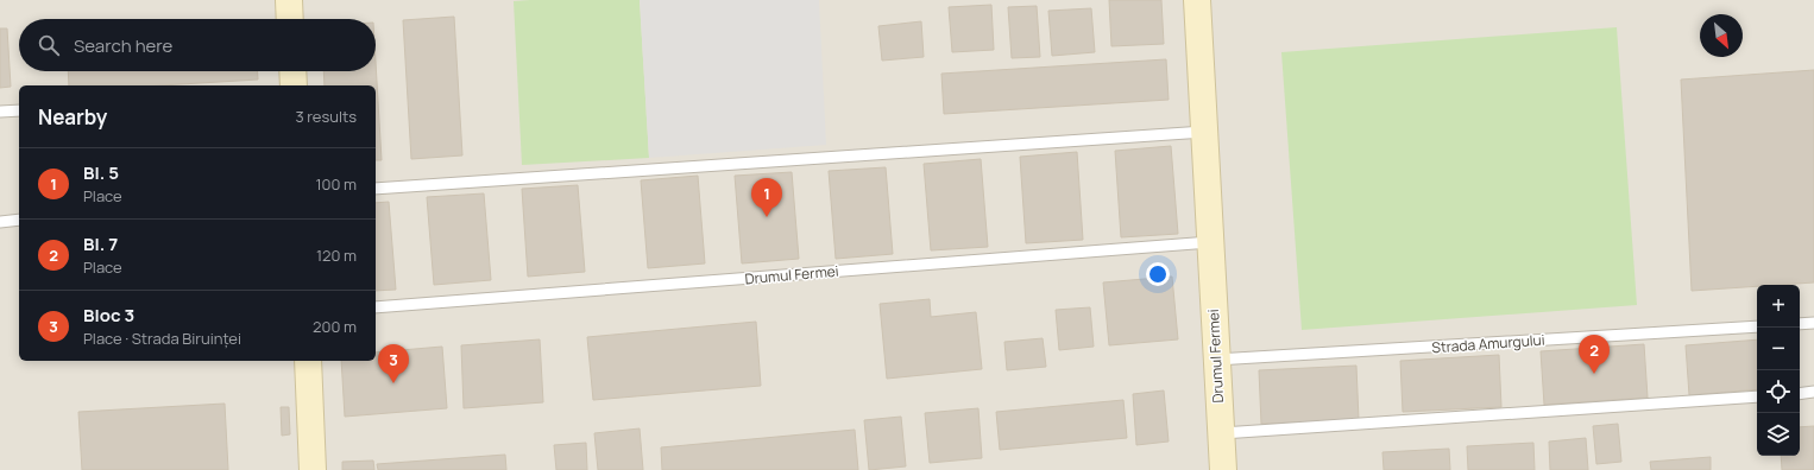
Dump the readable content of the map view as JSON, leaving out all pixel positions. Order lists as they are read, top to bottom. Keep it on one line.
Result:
{"streets":{"street":["Drumul Fermei"],"lane":["Strada Amurgului"]},"crossings":[["Drumul Fermei","Strada Amurgului"]],"north":"bottom right","page":{"search":"Search here","heading":["Nearby","3 results"],"list":[{"mark":"1","name":"Bl. 5","note":"Place","value":"100 m"},{"mark":"2","name":"Bl. 7","note":"Place","value":"120 m"},{"mark":"3","name":"Bloc 3","note":"Place · Strada Biruinței","value":"200 m"}],"pins":["1","2","3"],"map_buttons":["+","−"]}}
